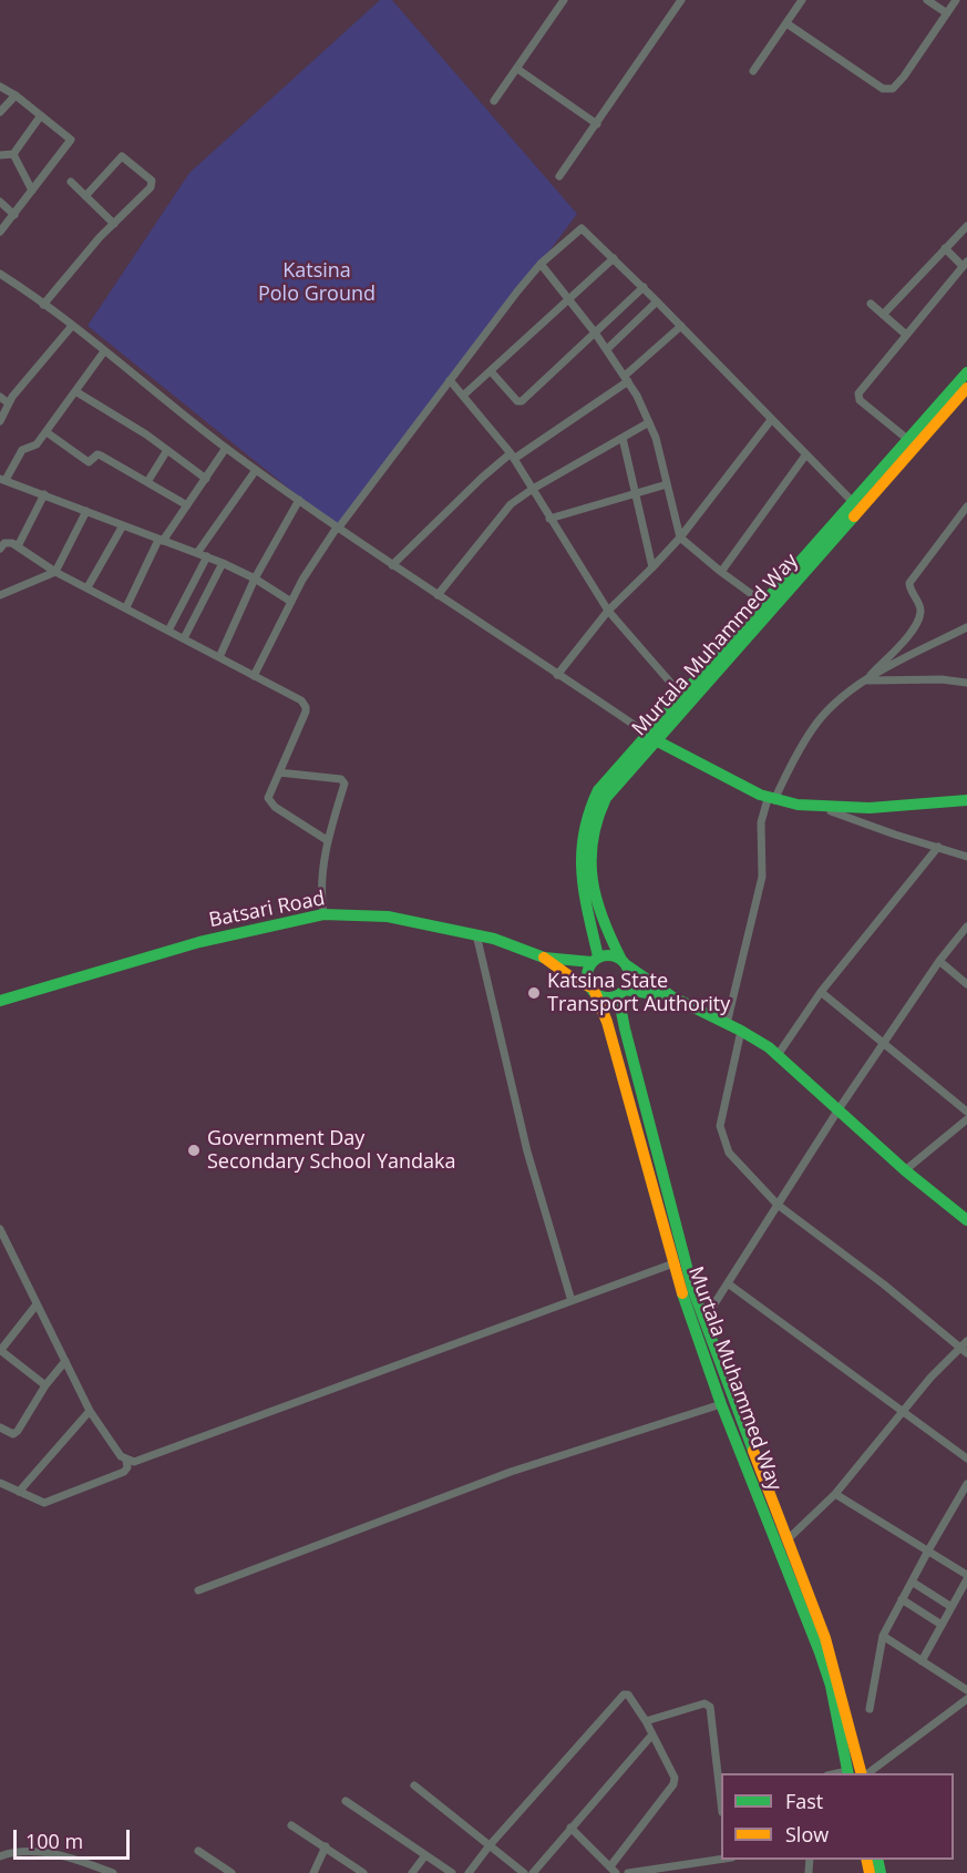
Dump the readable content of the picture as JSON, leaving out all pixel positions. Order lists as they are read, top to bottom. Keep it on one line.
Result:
{"streets":{"main road":["Murtala Muhammed Way","Batsari Road"]},"parks":["Katsina Polo Ground"],"places":["Katsina State Transport Authority","Government Day Secondary School Yandaka"],"legend":["Fast","Slow"],"scale_bar":"100 m"}
